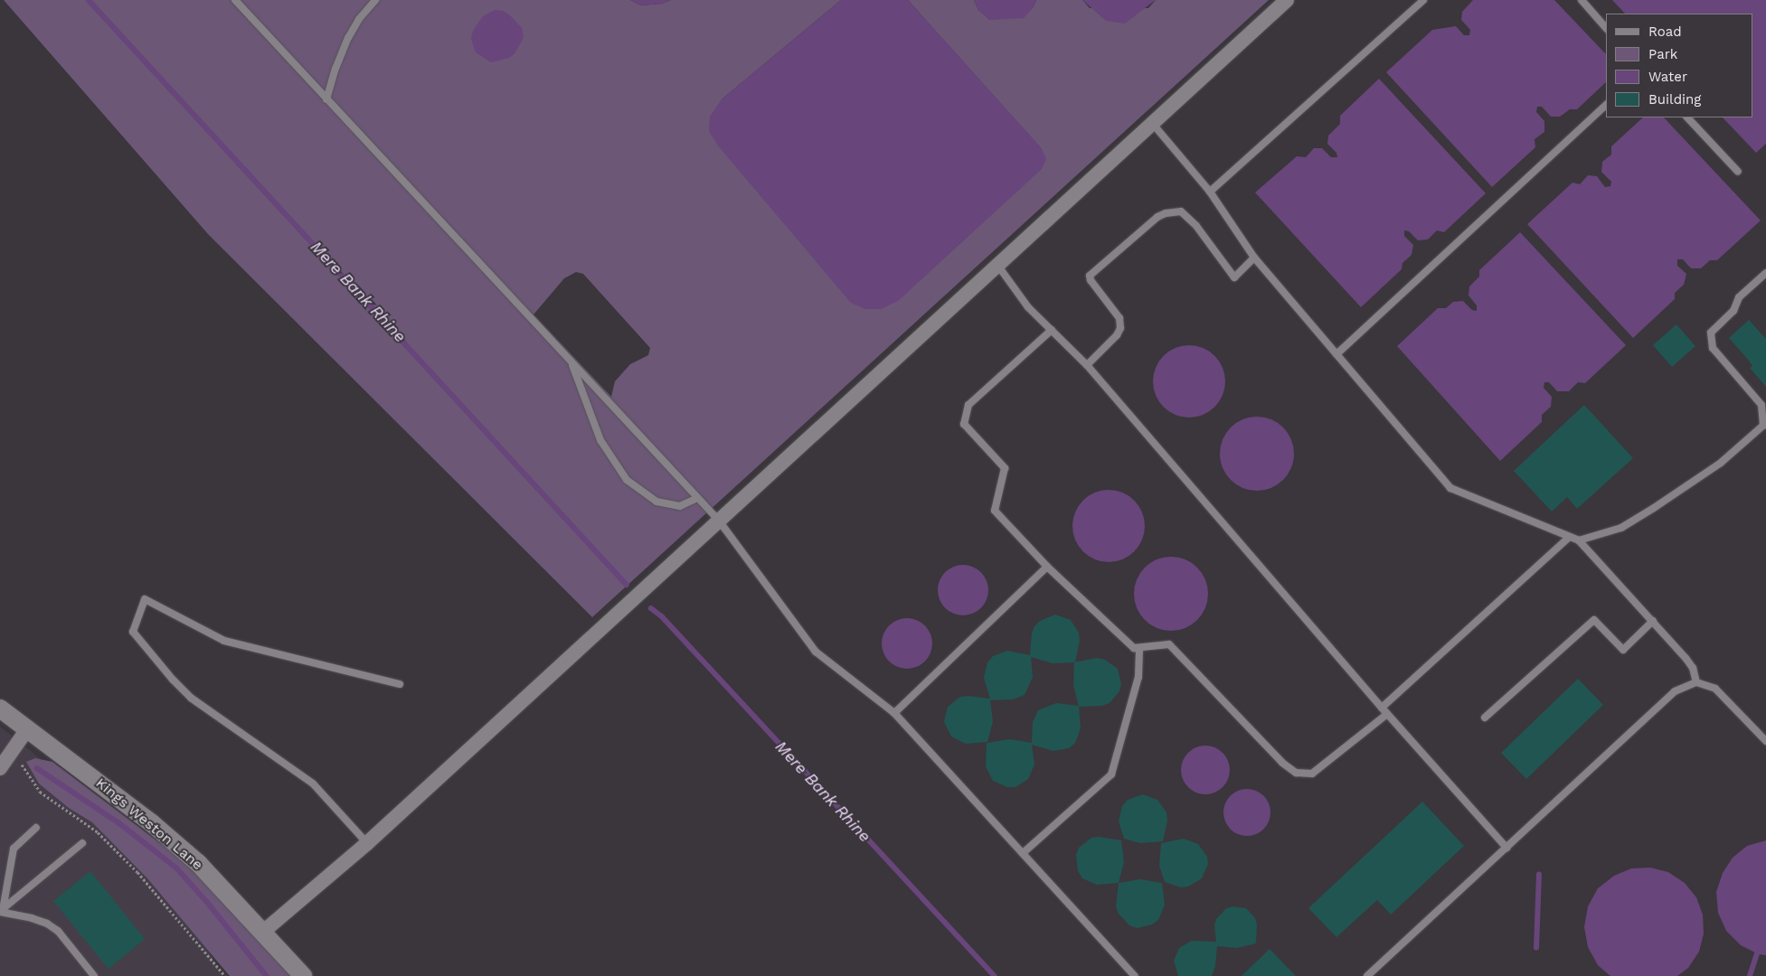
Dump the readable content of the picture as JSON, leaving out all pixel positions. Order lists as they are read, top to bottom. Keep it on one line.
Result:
{"streets":{"street":["Kings Weston Lane"]},"water":["Mere Bank Rhine"],"legend":["Road","Park","Water","Building"]}
